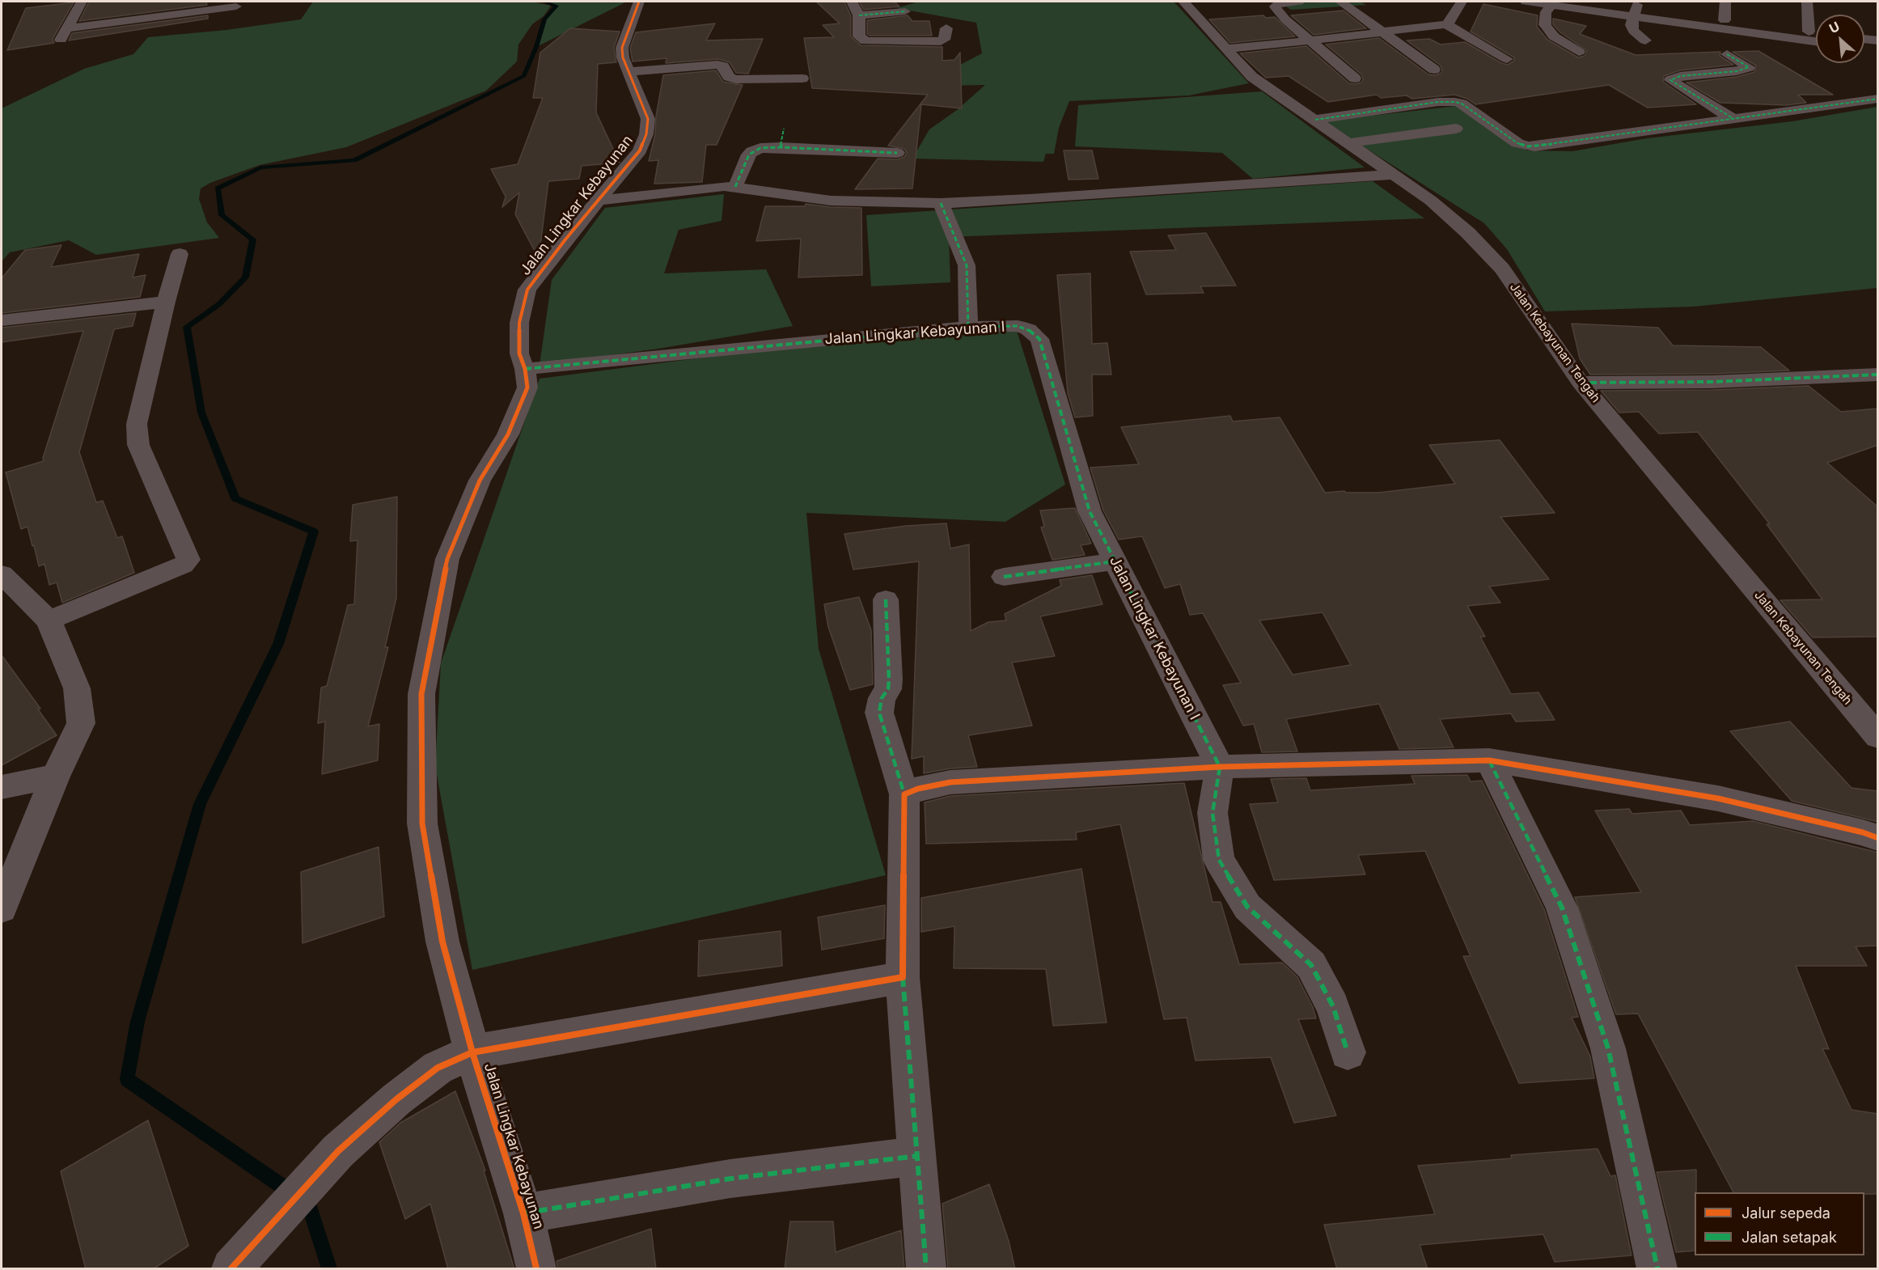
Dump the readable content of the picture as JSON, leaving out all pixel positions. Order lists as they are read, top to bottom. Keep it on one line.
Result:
{"streets":{"street":["Jalan Lingkar Kebayunan","Jalan Lingkar Kebayunan I","Jalan Kebayunan Tengah"]},"crossings":[["Jalan Lingkar Kebayunan","Jalan Lingkar Kebayunan I"]],"legend":["Jalur sepeda","Jalan setapak"],"north":"top left"}
